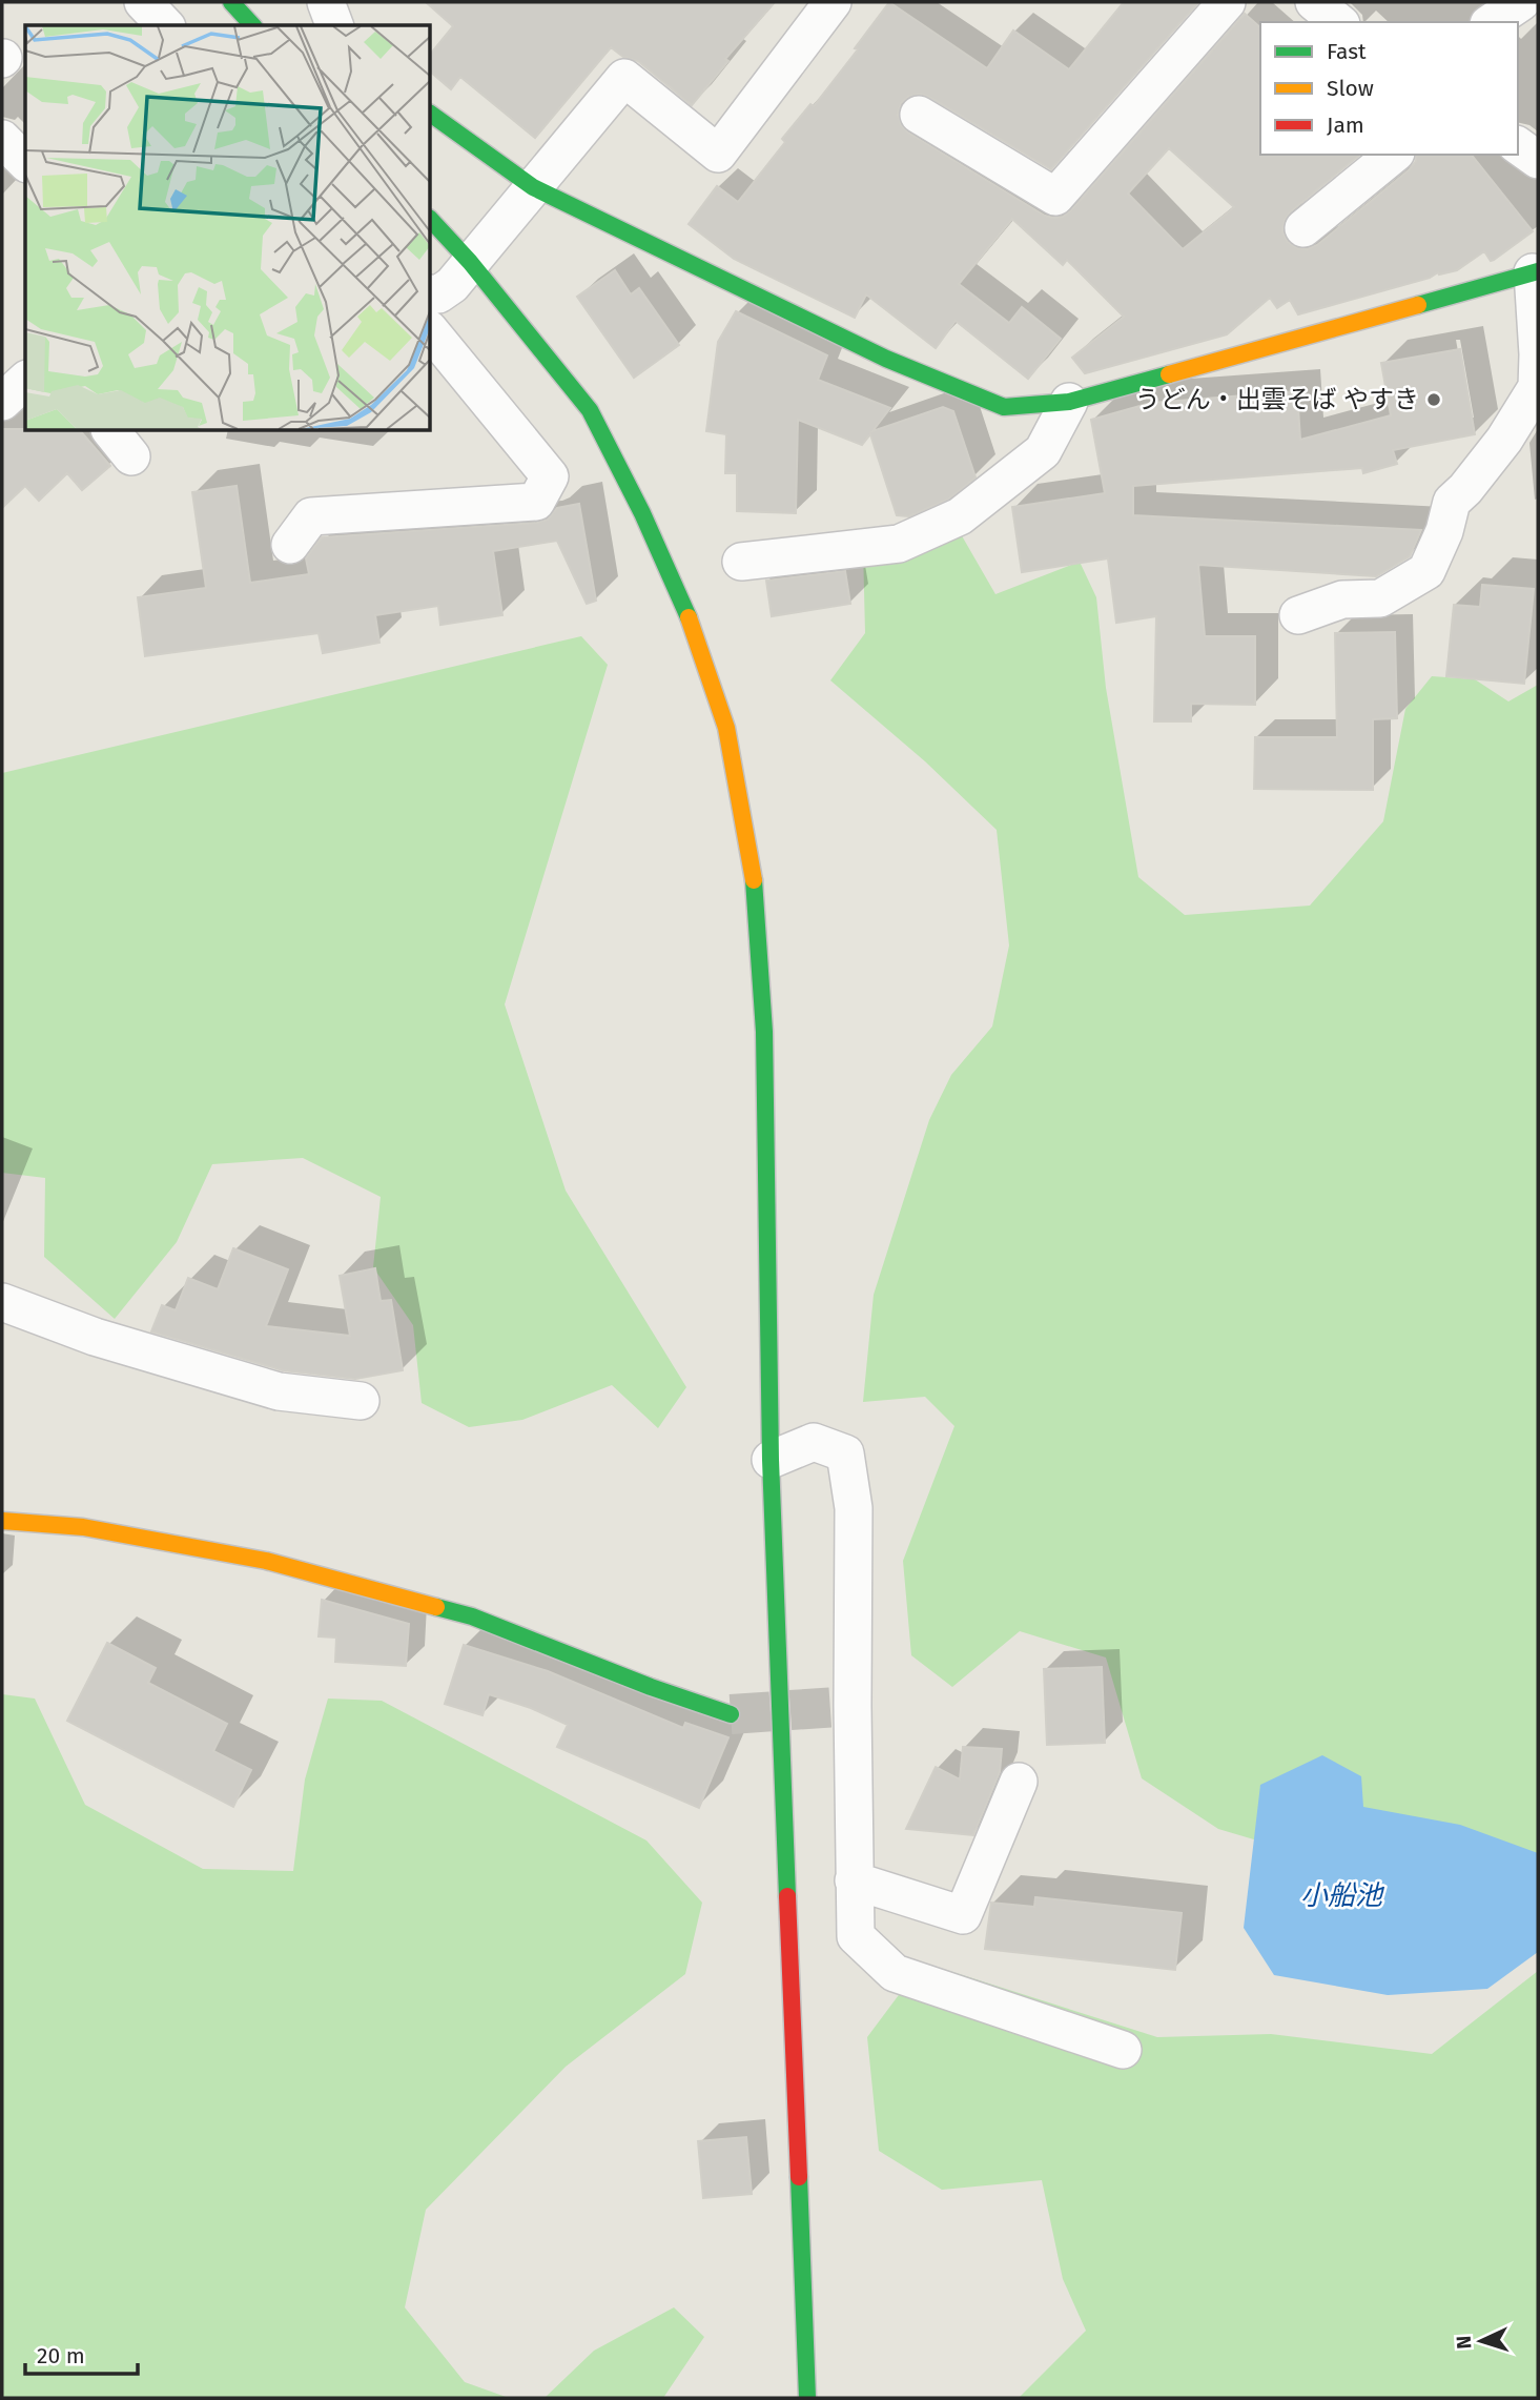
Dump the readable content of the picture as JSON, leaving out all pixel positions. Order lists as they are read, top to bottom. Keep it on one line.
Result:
{"water":["小船池"],"places":["うどん・出雲そば やすき"],"legend":["Fast","Slow","Jam"],"scale_bar":"20 m","north":"left"}
